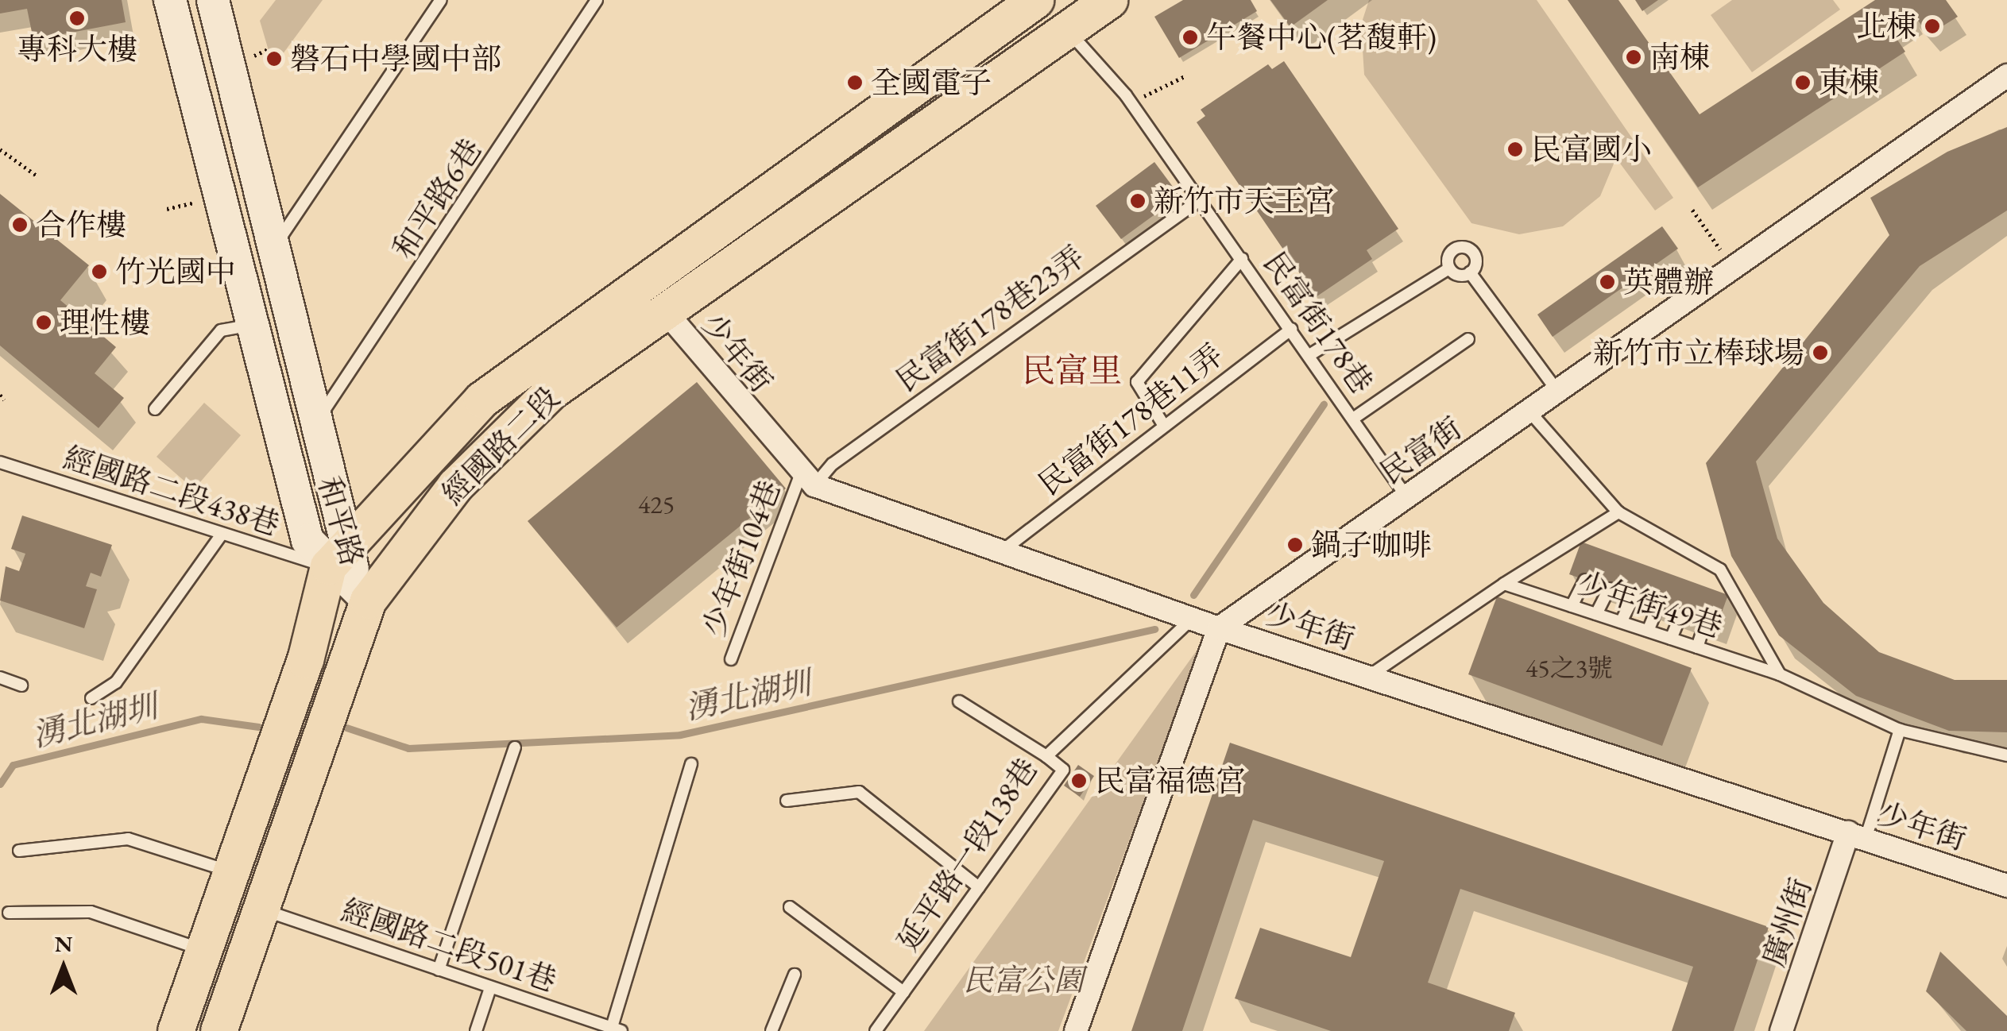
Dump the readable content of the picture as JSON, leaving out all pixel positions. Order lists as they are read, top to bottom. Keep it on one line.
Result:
{"streets":{"main road":["經國路二段"],"street":["少年街","民富街","和平路","廣州街"],"lane":["和平路6巷","民富街178巷23弄","民富街178巷","民富街178巷11弄","經國路二段438巷","少年街104巷","少年街49巷","延平路一段138巷","經國路二段501巷"]},"crossings":[["和平路6巷","和平路"],["民富街178巷23弄","民富街178巷"],["民富街178巷23弄","少年街"],["民富街178巷23弄","少年街104巷"],["民富街178巷","民富街178巷11弄"],["民富街178巷","經國路二段"],["民富街178巷","民富街"],["少年街","民富街178巷11弄"],["少年街","經國路二段"],["少年街","民富街"],["少年街","少年街104巷"],["少年街","少年街49巷"],["少年街","延平路一段138巷"],["少年街","廣州街"],["經國路二段","經國路二段438巷"],["經國路二段","和平路"],["經國路二段","經國路二段501巷"],["經國路二段438巷","和平路"]],"districts":["民富里"],"water":["湧北湖圳"],"parks":["民富公園"],"places":["專科大樓","北棟","午餐中心(茗馥軒)","南棟","磐石中學國中部","全國電子","東棟","民富國小","新竹市天王宮","合作樓","竹光國中","英體辦","理性樓","新竹市立棒球場","鍋子咖啡","民富福德宮"],"house_numbers":["425","45之3號"],"north":"top"}
